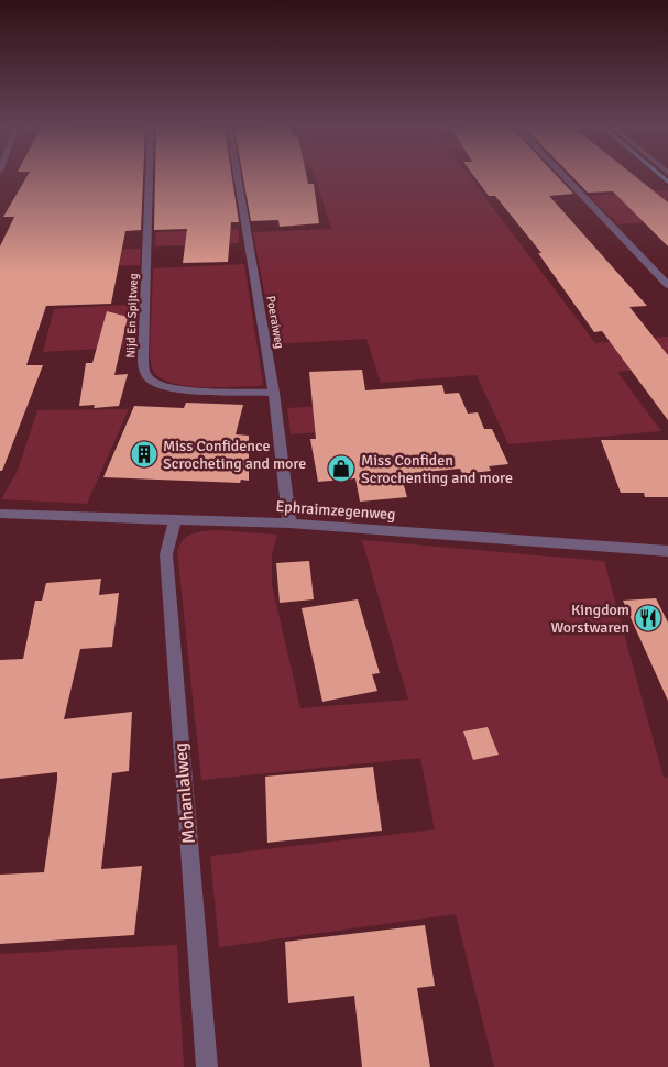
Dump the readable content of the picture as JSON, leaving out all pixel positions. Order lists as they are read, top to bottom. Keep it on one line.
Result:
{"streets":{"street":["Nijd En Spijtweg","Poeraiweg","Ephraimzegenweg","Mohanlalweg"]},"crossings":[["Nijd En Spijtweg","Poeraiweg"],["Poeraiweg","Ephraimzegenweg"],["Ephraimzegenweg","Mohanlalweg"]],"places":{"building":["Miss Confidence Scrocheting and more"],"shop":["Miss Confiden Scrochenting and more"],"restaurant":["Kingdom Worstwaren"]}}
